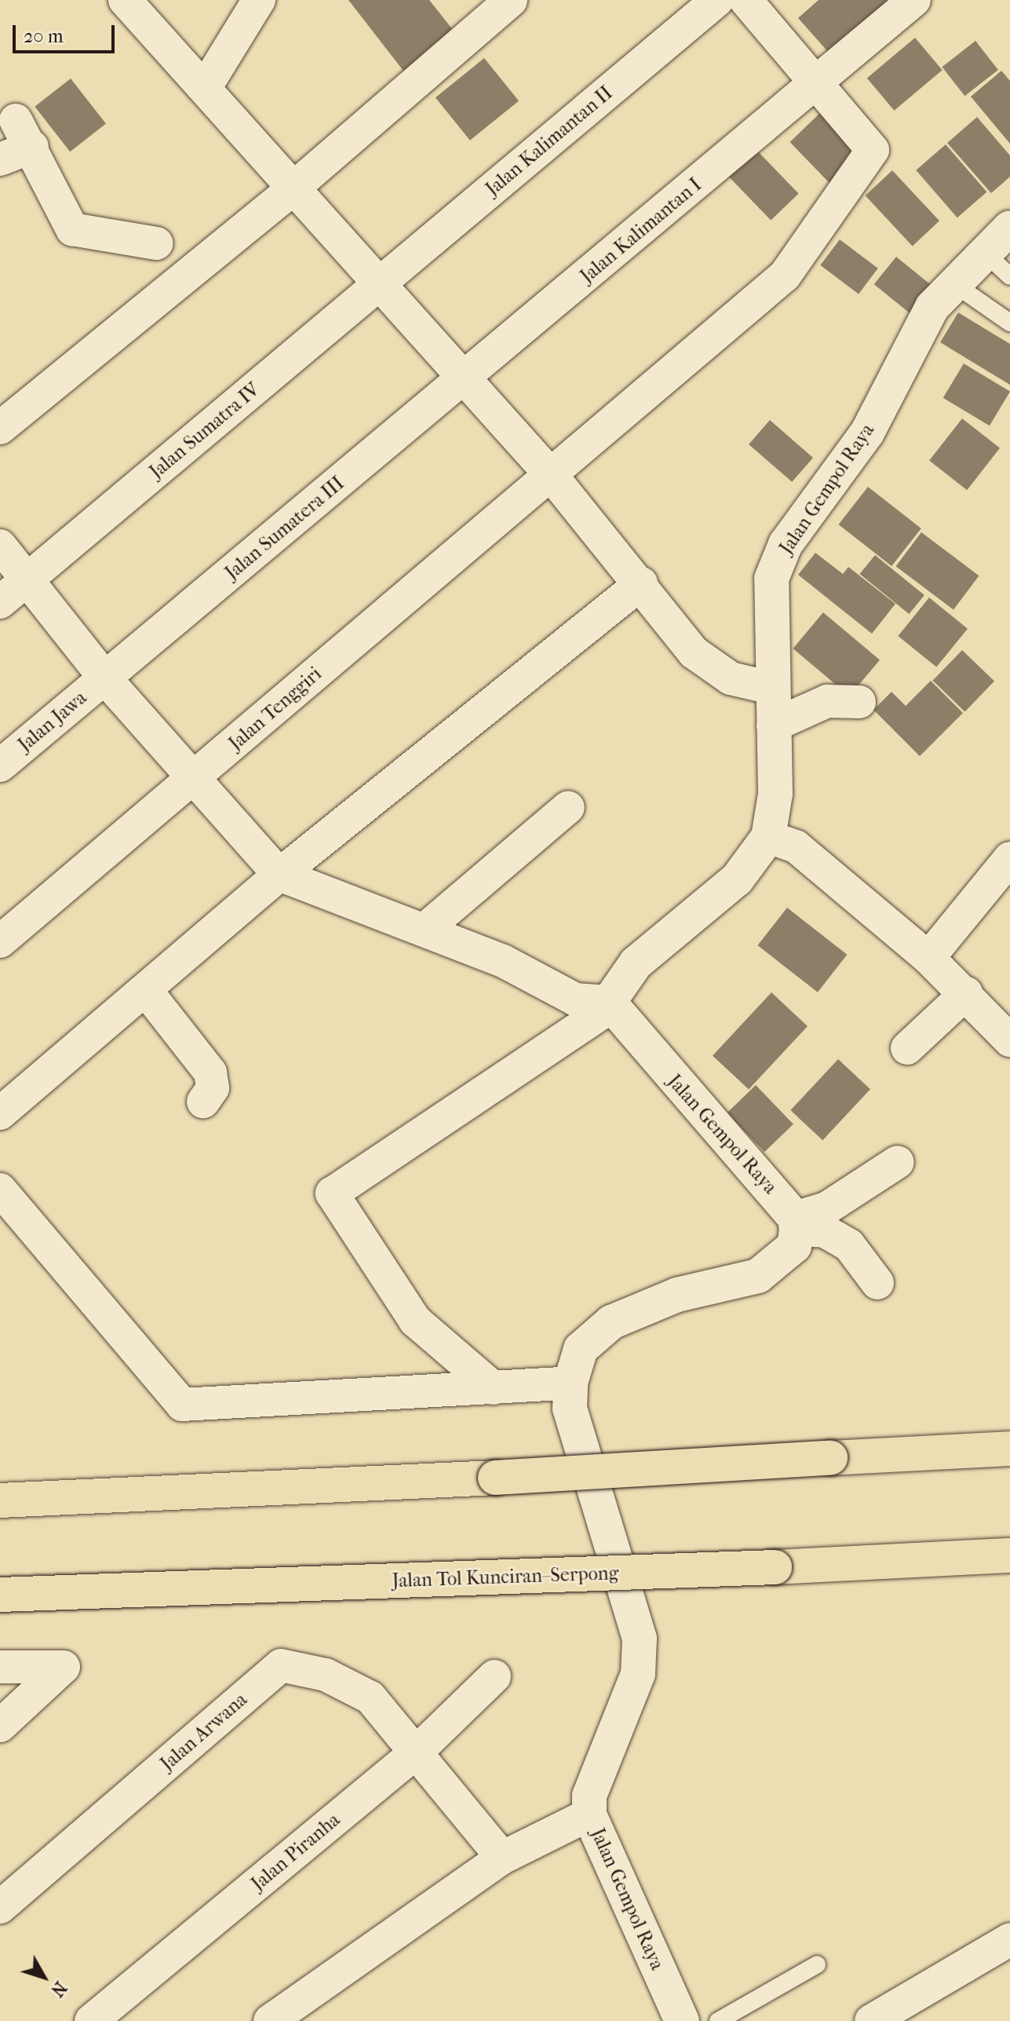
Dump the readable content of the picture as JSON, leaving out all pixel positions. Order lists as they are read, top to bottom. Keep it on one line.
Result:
{"streets":{"highway":["Jalan Tol Kunciran–Serpong"],"street":["Jalan Kalimantan II","Jalan Kalimantan I","Jalan Sumatra IV","Jalan Gempol Raya","Jalan Sumatera III","Jalan Tenggiri","Jalan Jawa","Jalan Arwana","Jalan Piranha"]},"crossings":[["Jalan Kalimantan II","Jalan Sumatra IV"],["Jalan Kalimantan I","Jalan Sumatera III"],["Jalan Kalimantan I","Jalan Tenggiri"],["Jalan Sumatera III","Jalan Jawa"],["Jalan Arwana","Jalan Piranha"]],"scale_bar":"20 m","north":"bottom right"}
